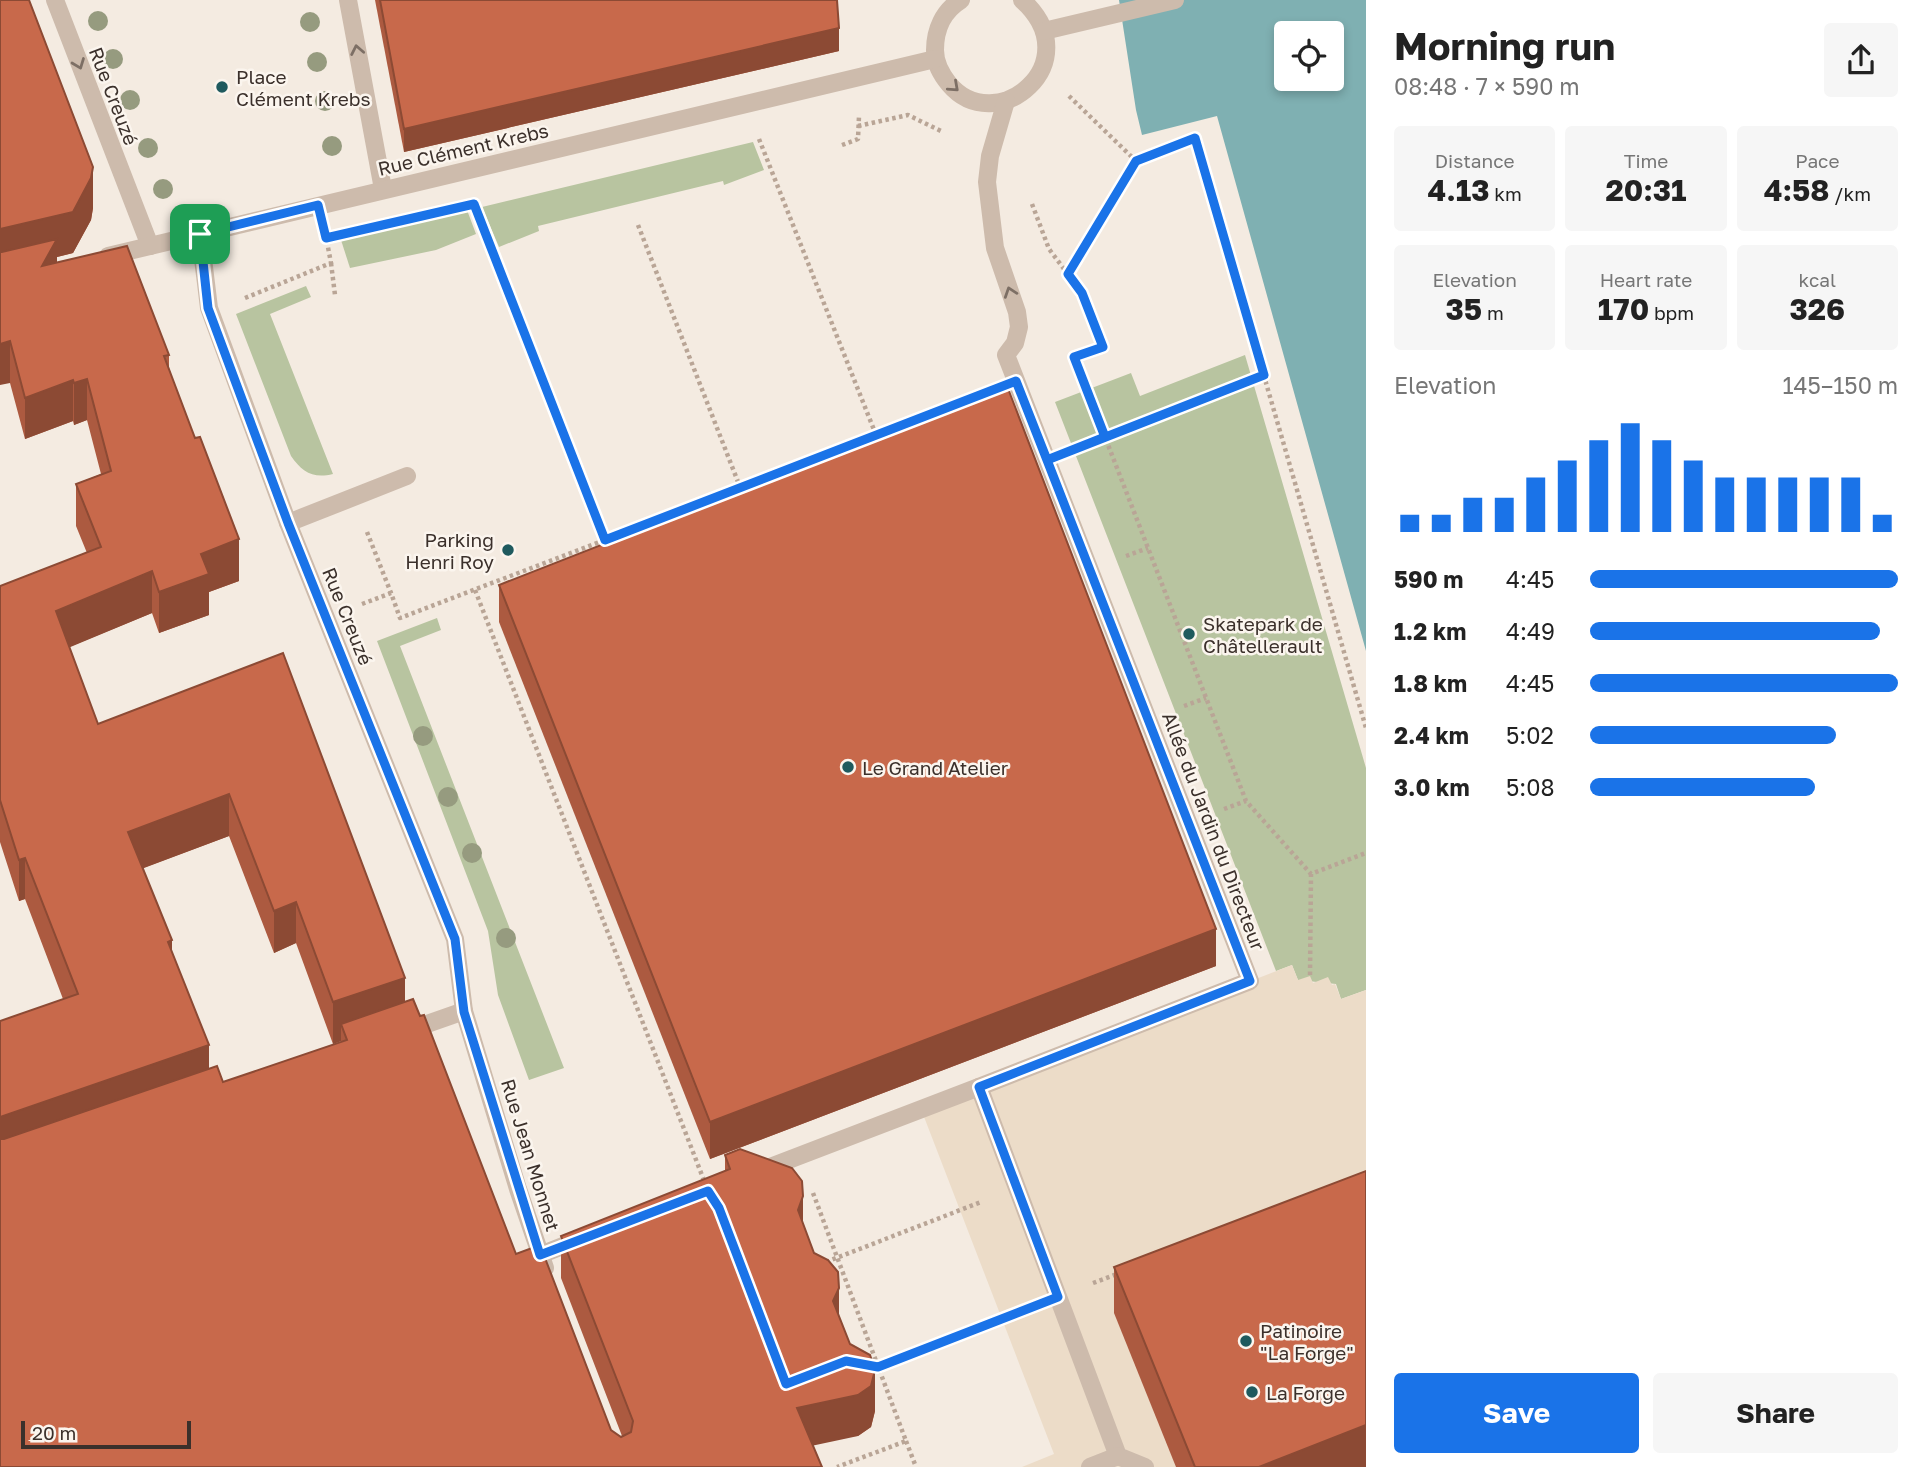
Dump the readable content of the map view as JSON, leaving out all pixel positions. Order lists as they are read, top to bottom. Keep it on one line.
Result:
{"streets":{"street":["Rue Creuzé","Rue Clément Krebs","Allée du Jardin du Directeur","Rue Jean Monnet"]},"crossings":[["Rue Creuzé","Rue Clément Krebs"],["Rue Creuzé","Rue Jean Monnet"]],"places":["Place Clément Krebs","Parking Henri Roy","Skatepark de Châtellerault","Le Grand Atelier","Patinoire \"La Forge\"","La Forge"],"scale_bar":"20 m","page":{"heading":["Morning run","08:48 · 7 × 590 m"],"stats":[["Distance","4.13 km"],["Time","20:31"],["Pace","4:58 /km"],["Elevation","35 m"],["Heart rate","170 bpm"],["kcal","326"]],"chart":["Elevation","145–150 m"],"list":[{"name":"590 m","note":"4:45"},{"name":"1.2 km","note":"4:49"},{"name":"1.8 km","note":"4:45"},{"name":"2.4 km","note":"5:02"},{"name":"3.0 km","note":"5:08"}],"buttons":["Save","Share"],"scale":"20 m"}}
